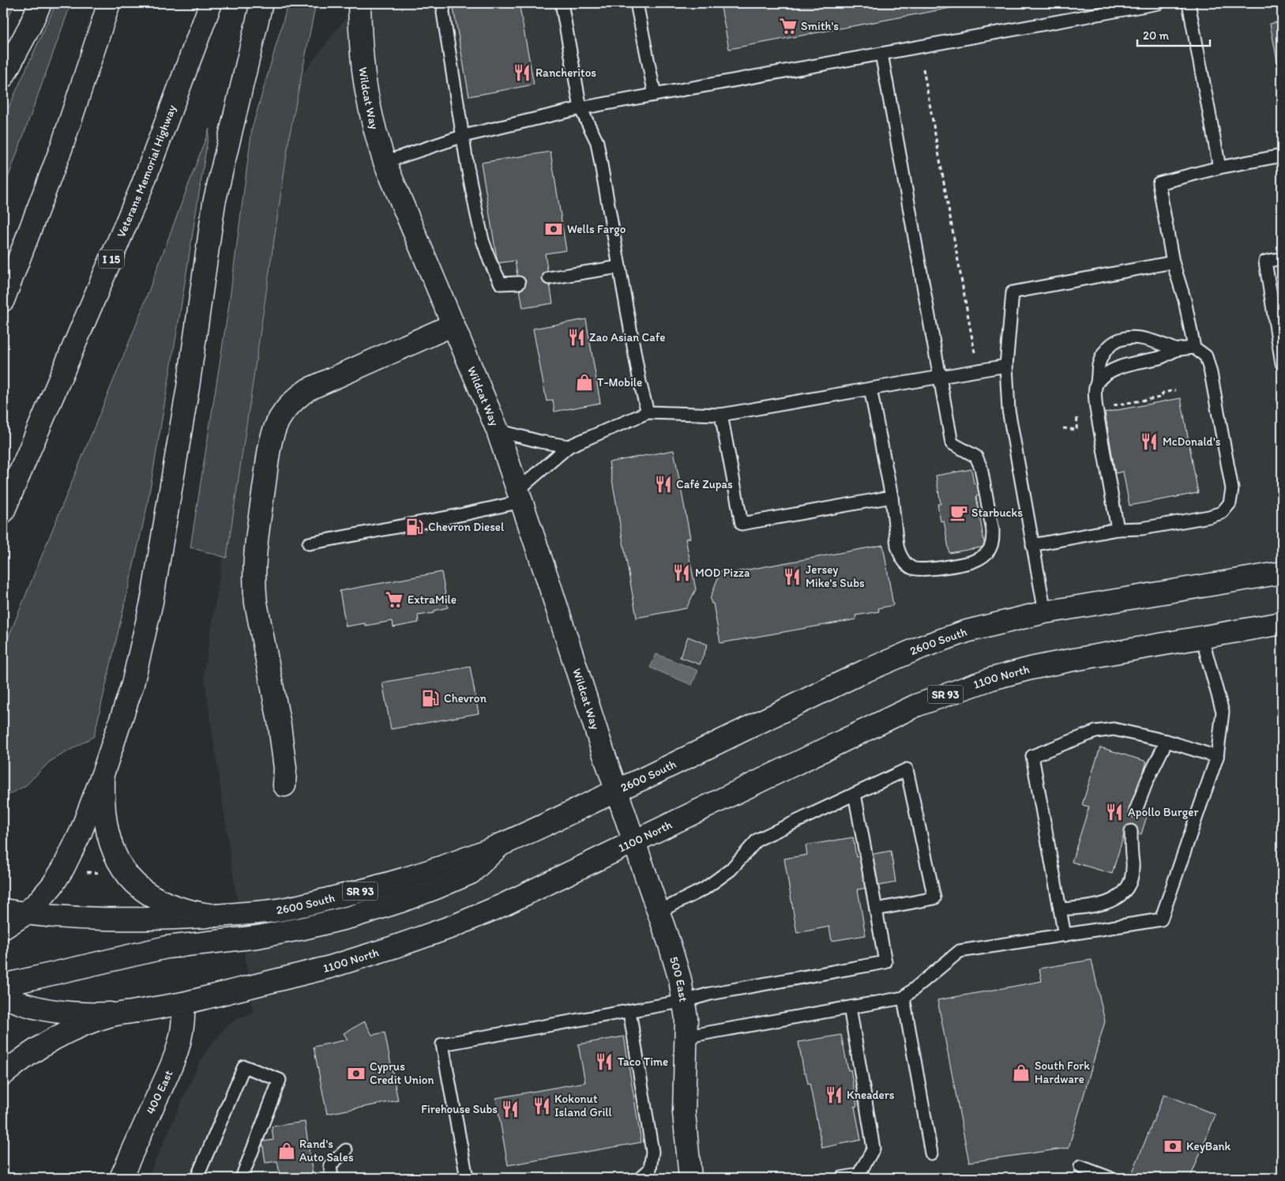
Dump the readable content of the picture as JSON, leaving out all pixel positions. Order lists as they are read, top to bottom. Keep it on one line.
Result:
{"streets":{"main road":["Wildcat Way","Veterans Memorial Highway","I 15","2600 South","1100 North","SR 93","500 East","400 East"]},"crossings":[["Wildcat Way","2600 South"],["Wildcat Way","500 East"],["2600 South","500 East"],["1100 North","500 East"],["1100 North","400 East"]],"places":{"supermarket":["Smith's","ExtraMile"],"restaurant":["Rancheritos","Zao Asian Cafe","McDonald's","Café Zupas","MOD Pizza","Jersey Mike's Subs","Apollo Burger","Taco Time","Kneaders","Kokonut Island Grill","Firehouse Subs"],"bank":["Wells Fargo","Cyprus Credit Union","KeyBank"],"shop":["T-Mobile","South Fork Hardware","Rand's Auto Sales"],"cafe":["Starbucks"],"fuel station":["Chevron Diesel","Chevron"]},"scale_bar":"20 m"}
